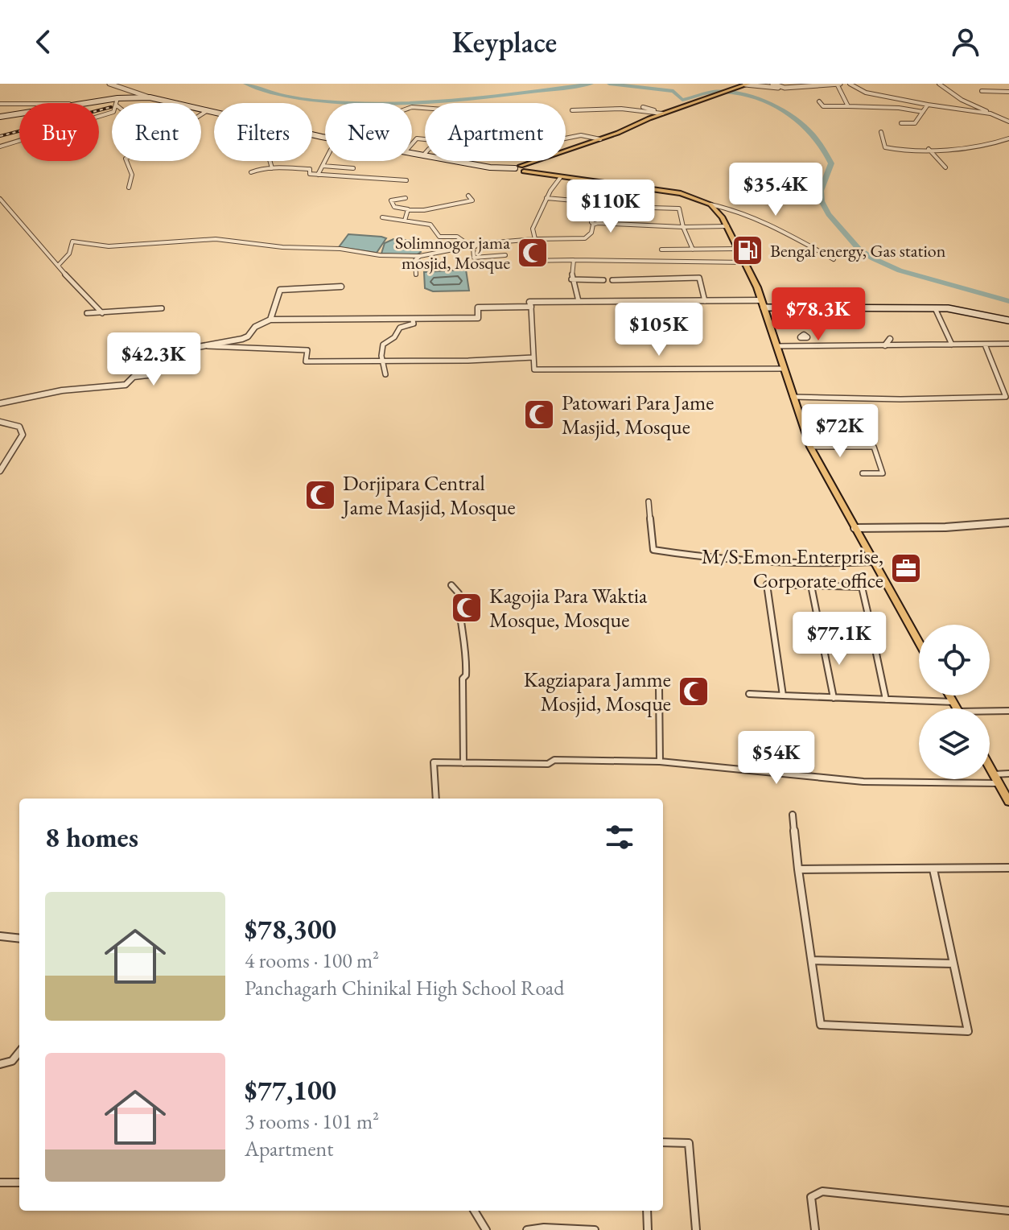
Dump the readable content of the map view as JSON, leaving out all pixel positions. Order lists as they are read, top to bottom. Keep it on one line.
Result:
{"places":{"fuel station":["Bengal energy, Gas station"],"mosque":["Solimnogor jama mosjid, Mosque","Patowari Para Jame Masjid, Mosque","Dorjipara Central Jame Masjid, Mosque","Kagojia Para Waktia Mosque, Mosque","Kagziapara Jamme Mosjid, Mosque"],"office":["M/S Emon Enterprise, Corporate office"]},"page":{"header":"Keyplace","chip":["Buy","Rent","Filters","New","Apartment"],"price":["$35.4K","$110K","$78.3K","$105K","$42.3K","$72K","$77.1K","$54K"],"heading":"8 homes","list":[{"name":"$78,300","note":"4 rooms · 100 m² · Panchagarh Chinikal High School Road"},{"name":"$77,100","note":"3 rooms · 101 m² · Apartment"}]}}
